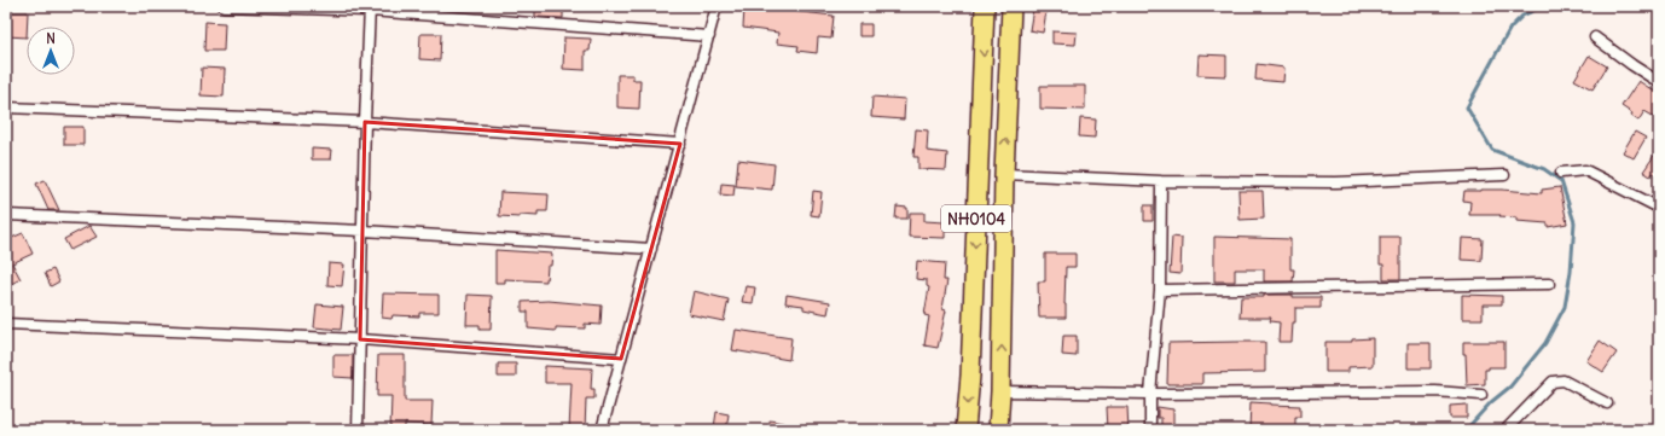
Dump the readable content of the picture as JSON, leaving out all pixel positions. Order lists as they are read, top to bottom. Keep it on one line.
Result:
{"streets":{"highway":["NH0104"]},"north":"top"}
